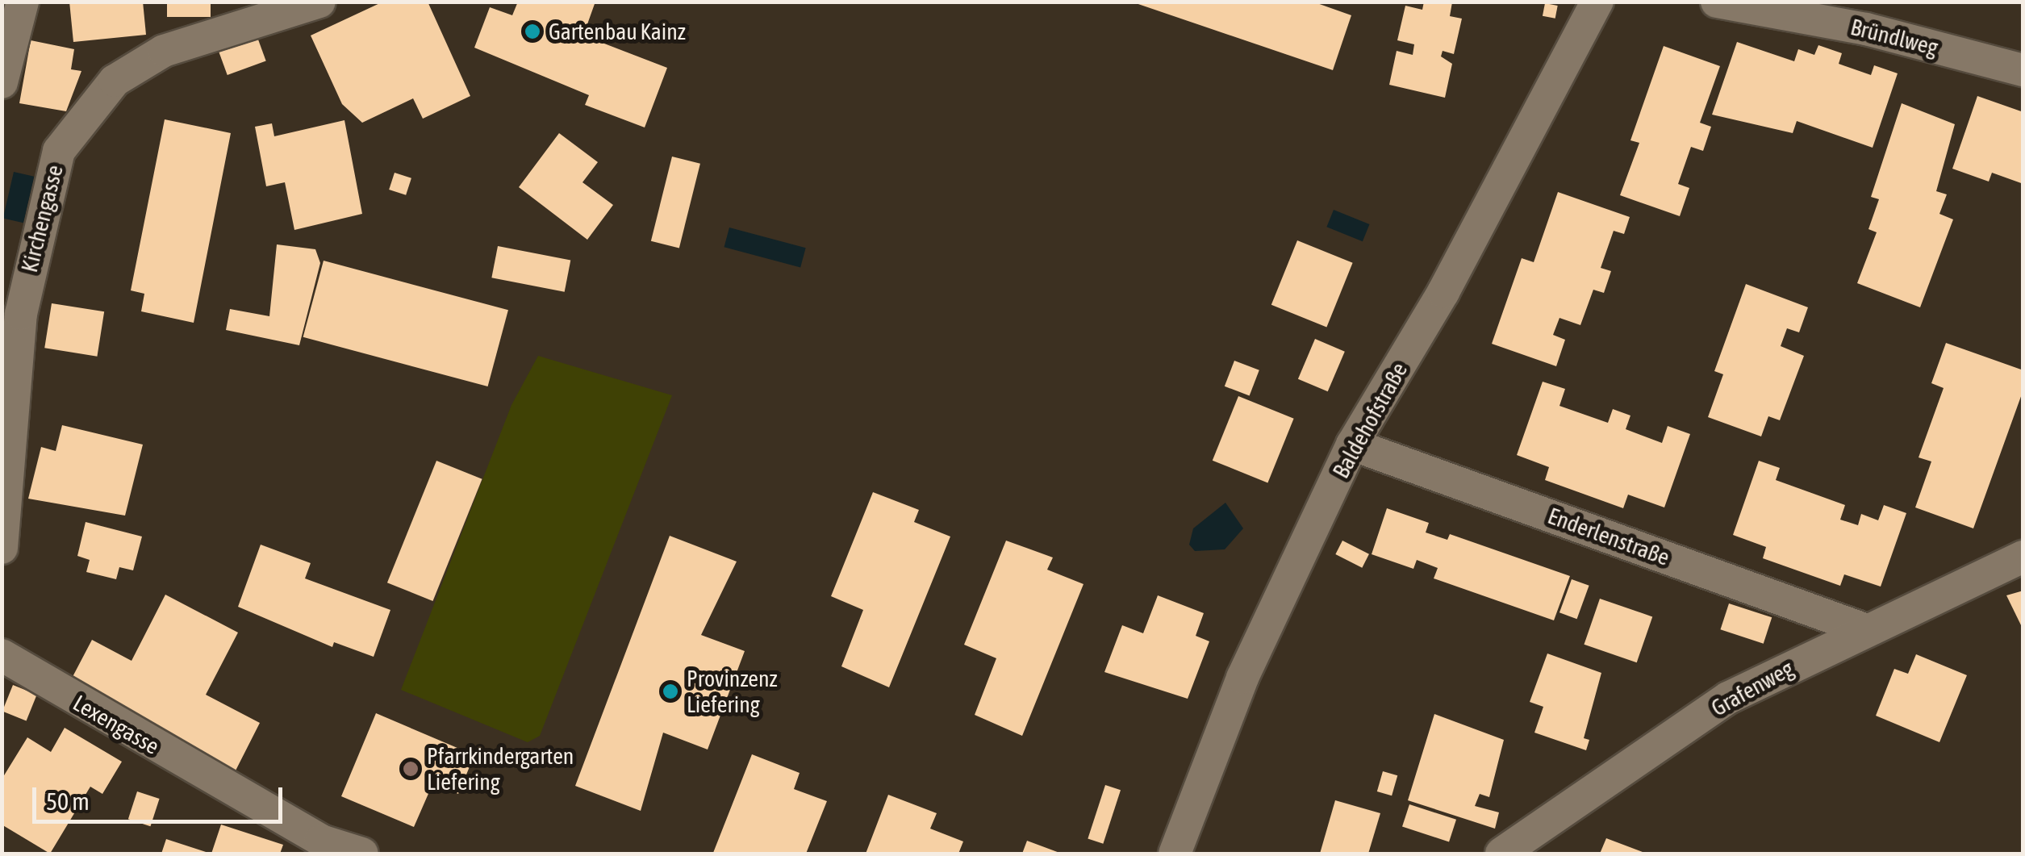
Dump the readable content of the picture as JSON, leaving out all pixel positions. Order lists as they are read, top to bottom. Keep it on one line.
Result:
{"streets":{"street":["Bründlweg","Kirchengasse","Baldehofstraße","Enderlenstraße","Grafenweg","Lexengasse"]},"crossings":[["Baldehofstraße","Enderlenstraße"],["Enderlenstraße","Grafenweg"]],"places":["Gartenbau Kainz","Provinzenz Liefering","Pfarrkindergarten Liefering"],"scale_bar":"50 m"}
